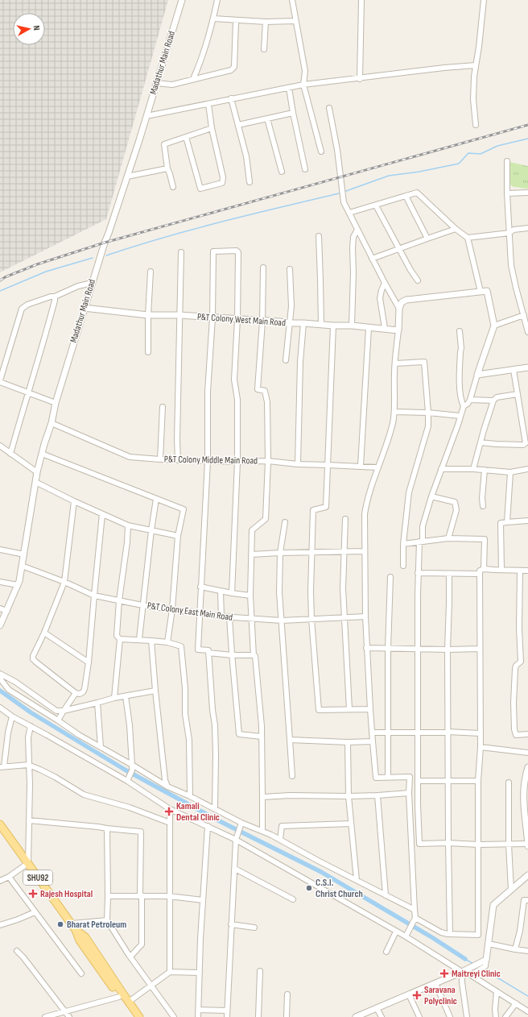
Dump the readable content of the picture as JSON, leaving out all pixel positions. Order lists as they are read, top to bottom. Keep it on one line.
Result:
{"streets":{"main road":["SHU92"],"street":["Madathur Main Road","P&T Colony West Main Road","P&T Colony Middle Main Road","P&T Colony East Main Road"]},"crossings":[["Madathur Main Road","P&T Colony West Main Road"],["Madathur Main Road","P&T Colony Middle Main Road"],["Madathur Main Road","P&T Colony East Main Road"]],"places":{"health":["Kamali Dental Clinic","Rajesh Hospital","Maitreyi Clinic","Saravana Polyclinic"],"other":["C.S.I. Christ Church","Bharat Petroleum"]},"north":"right"}
